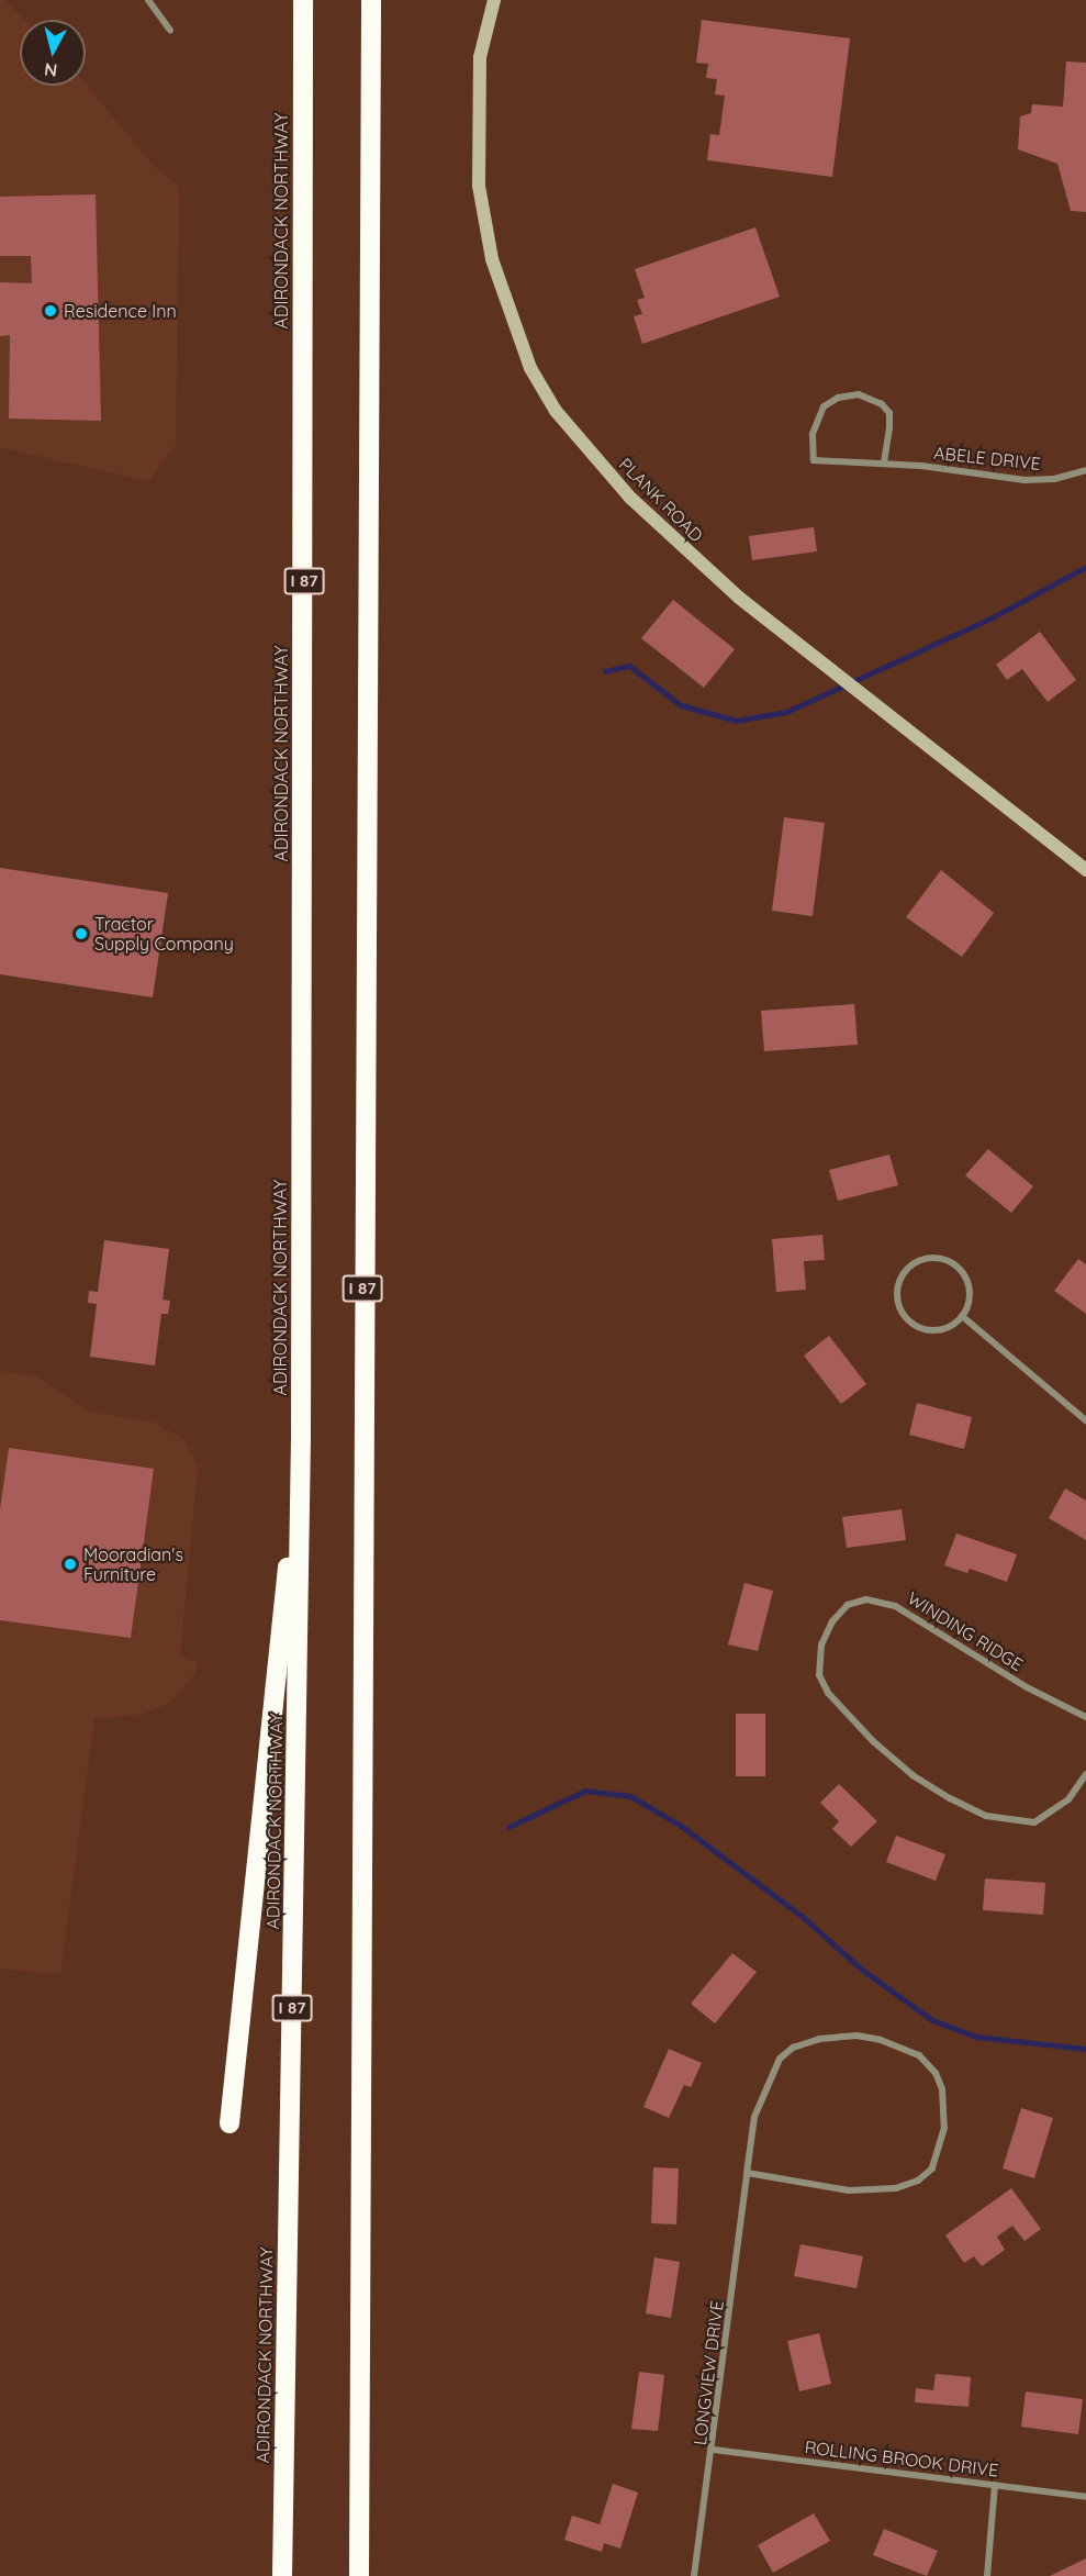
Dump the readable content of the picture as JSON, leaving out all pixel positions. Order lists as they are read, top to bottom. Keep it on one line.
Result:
{"streets":{"highway":["ADIRONDACK NORTHWAY","I 87"],"street":["ABELE DRIVE","PLANK ROAD","WINDING RIDGE","LONGVIEW DRIVE","ROLLING BROOK DRIVE"]},"crossings":[["LONGVIEW DRIVE","ROLLING BROOK DRIVE"]],"places":["Residence Inn","Tractor Supply Company","Mooradian's Furniture"],"north":"bottom"}
